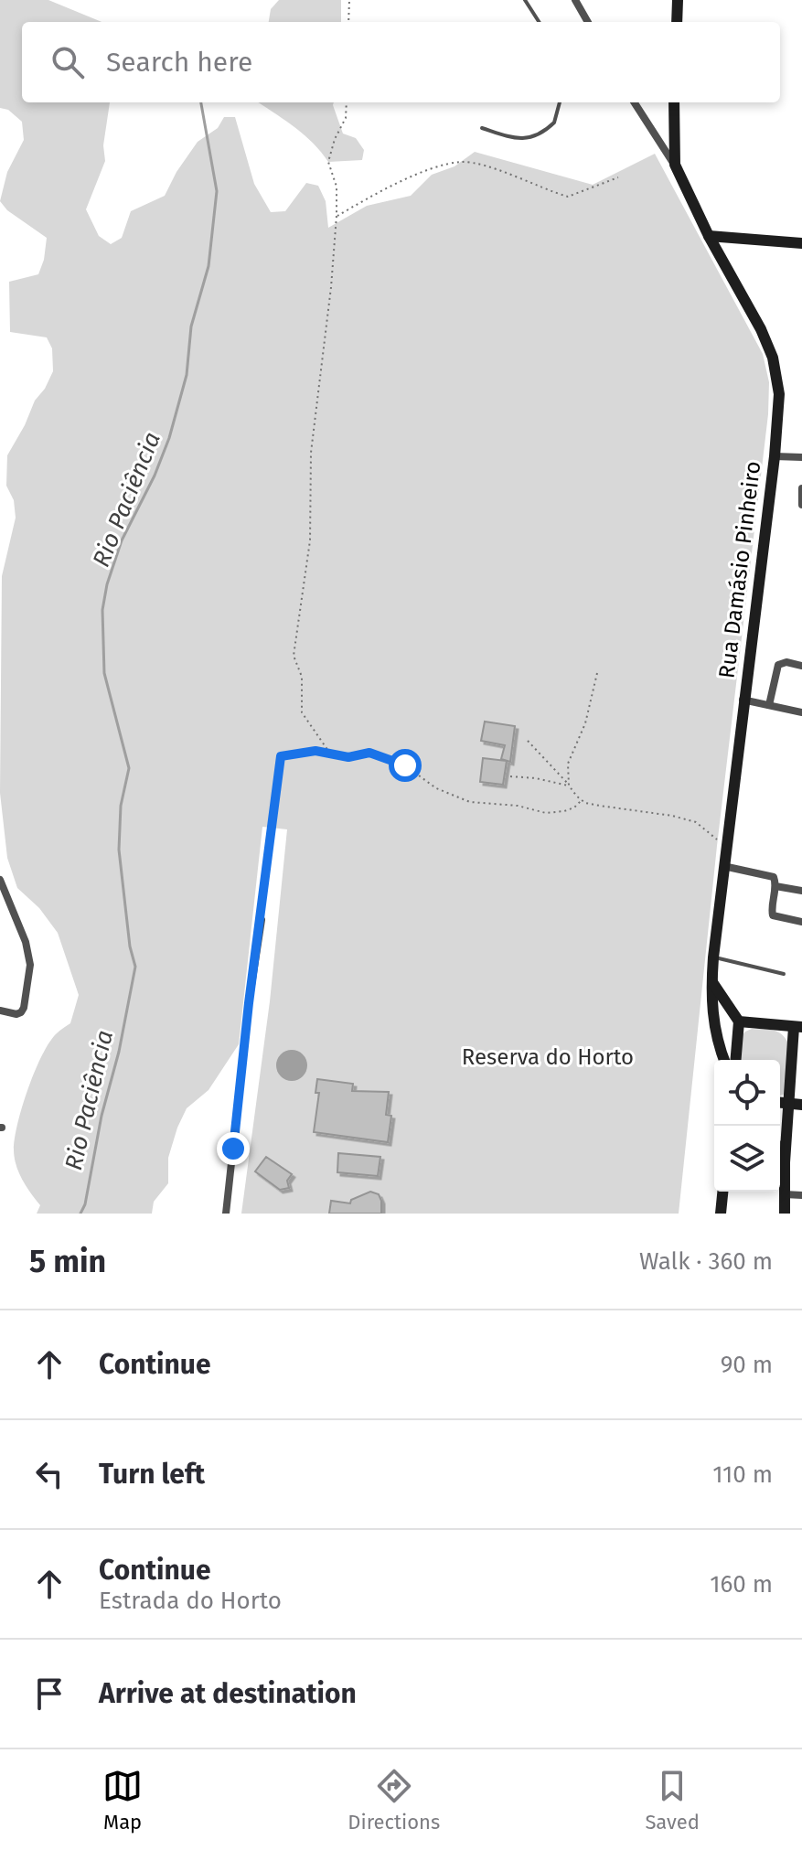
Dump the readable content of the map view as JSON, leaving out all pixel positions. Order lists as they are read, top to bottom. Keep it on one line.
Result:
{"streets":{"street":["Rua Damásio Pinheiro"]},"water":["Rio Paciência"],"parks":["Reserva do Horto"],"page":{"search":"Search here","heading":["5 min","Walk · 360 m"],"list":[["Continue","90 m"],["Turn left","110 m"],["Continue","Estrada do Horto","160 m"],"Arrive at destination"],"nav":["Map","Directions","Saved"]}}
